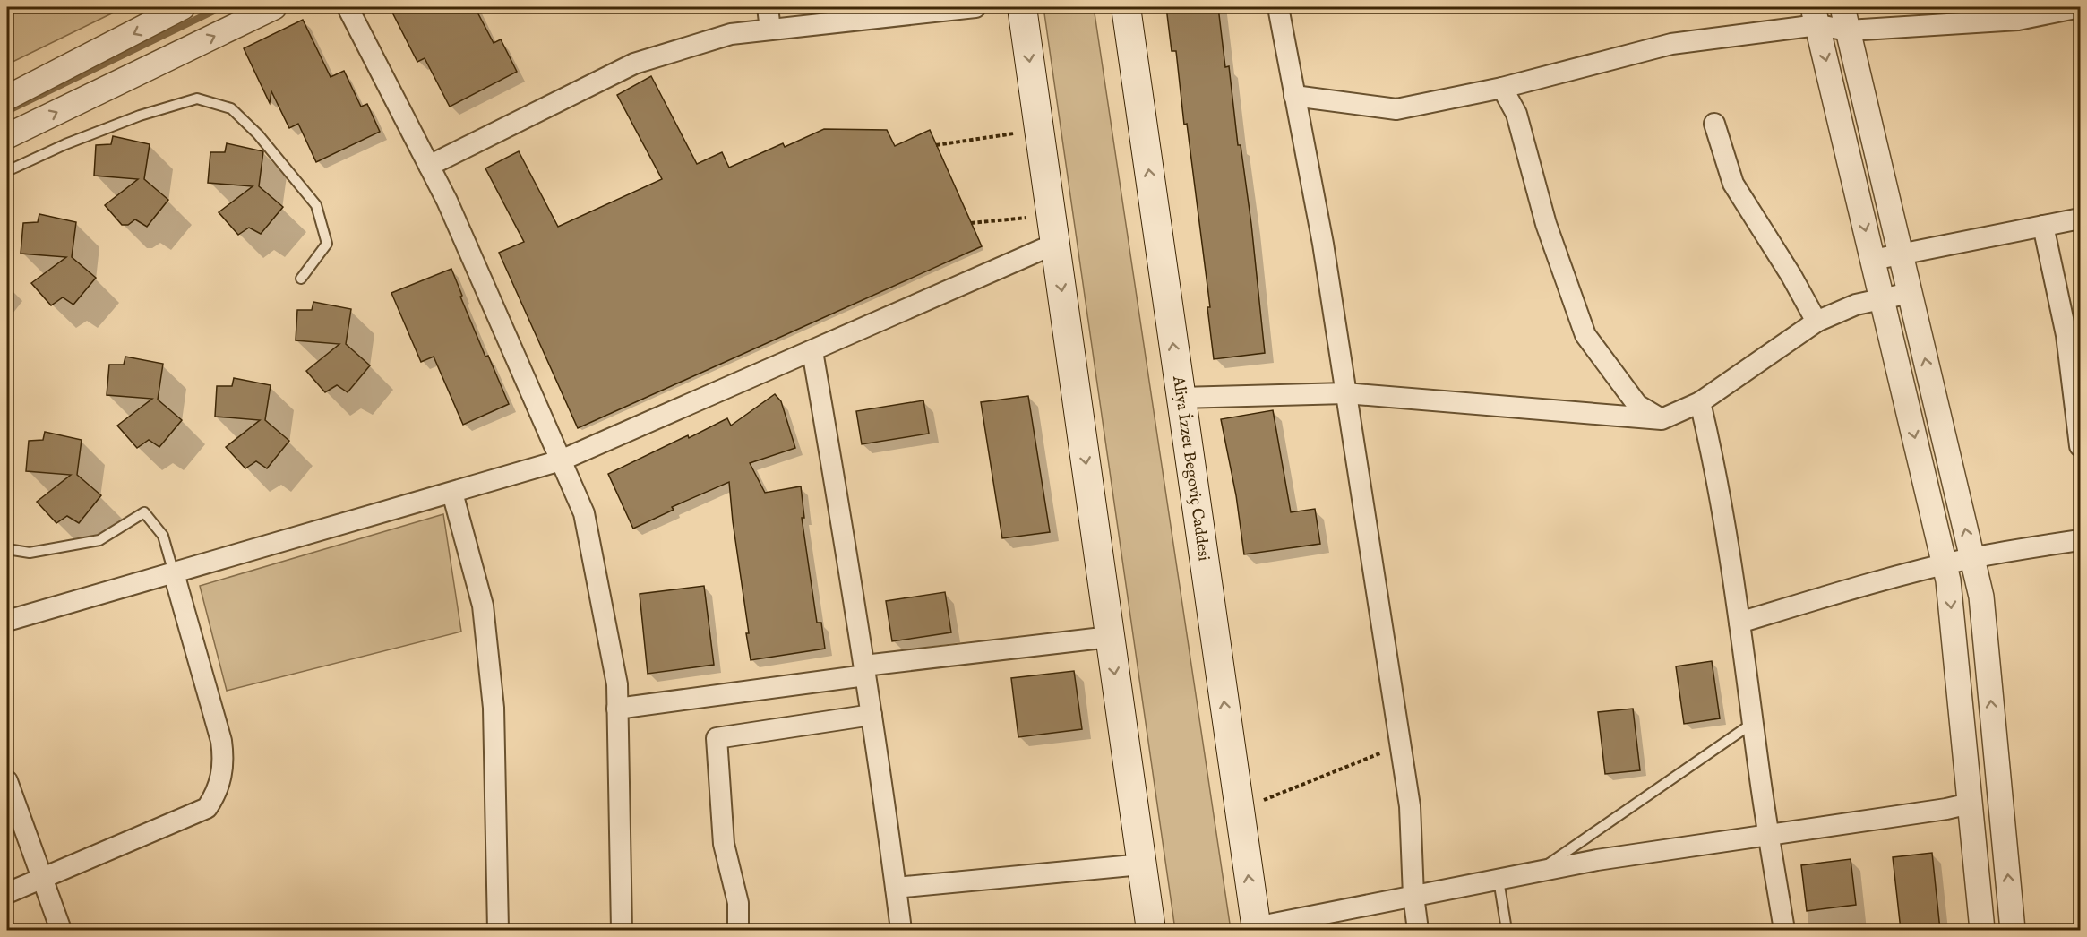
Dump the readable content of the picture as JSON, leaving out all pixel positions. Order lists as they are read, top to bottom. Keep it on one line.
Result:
{"streets":{"main road":["Aliya İzzet Begoviç Caddesi"]}}
